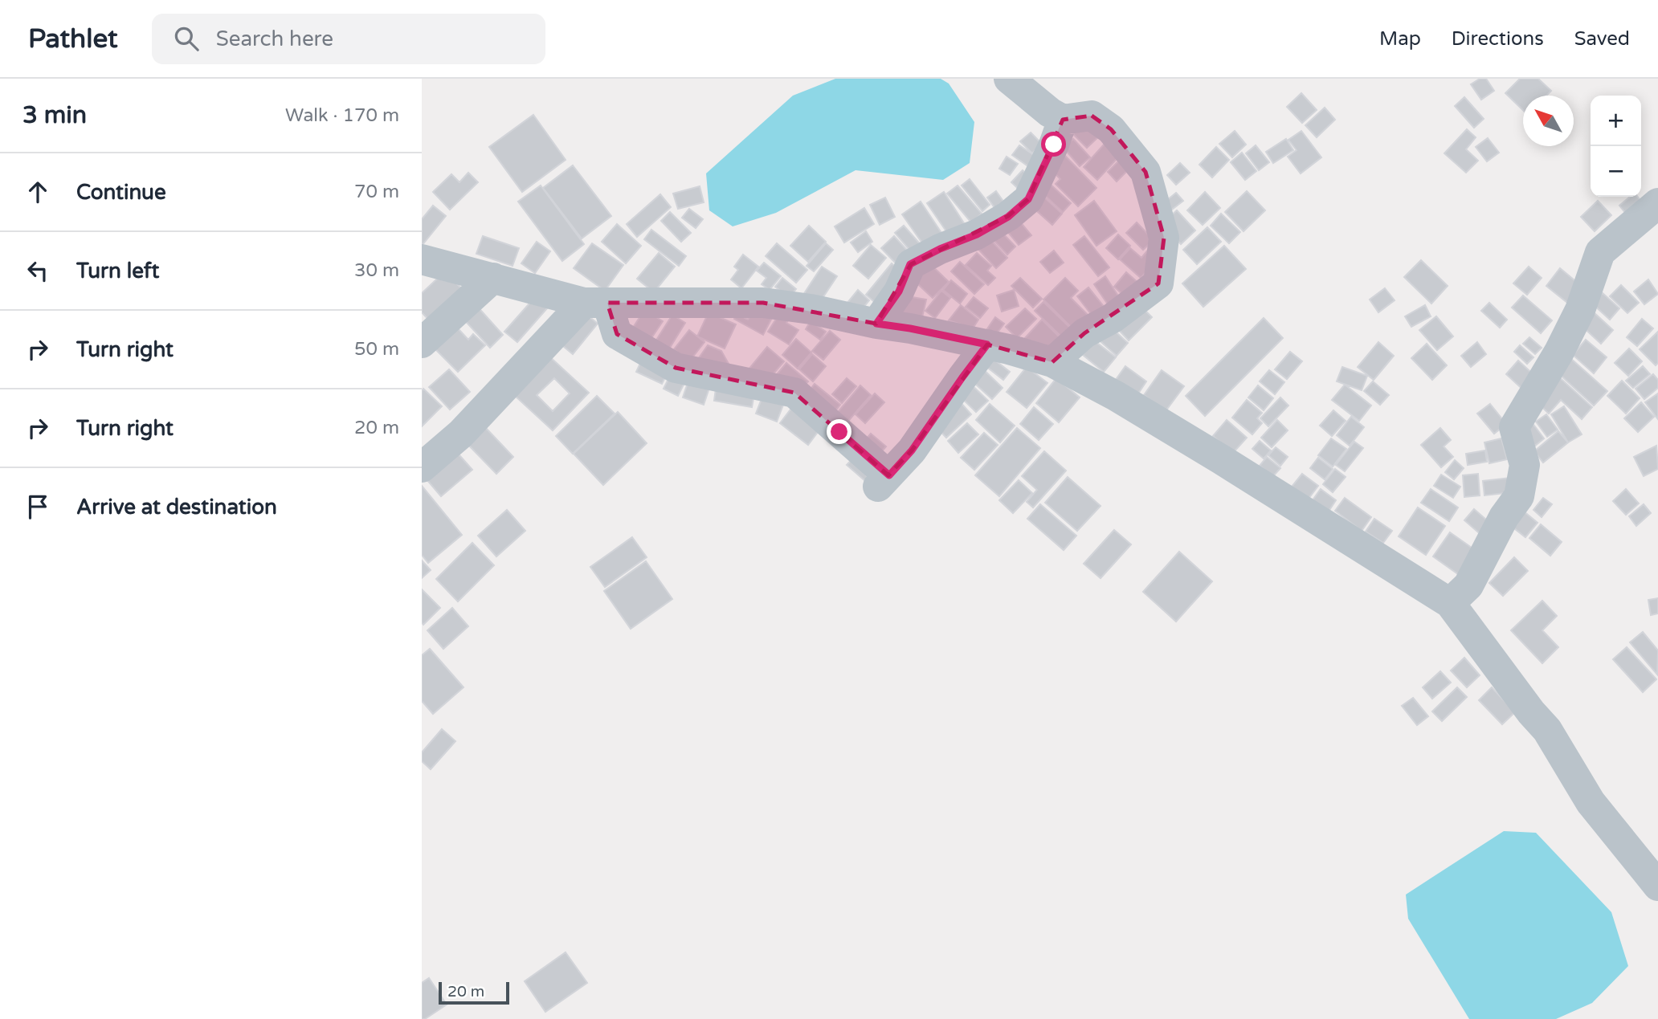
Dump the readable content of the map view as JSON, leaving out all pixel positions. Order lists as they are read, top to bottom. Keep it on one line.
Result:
{"scale_bar":"20 m","north":"top left","page":{"header":"Pathlet","search":"Search here","nav":["Map","Directions","Saved"],"heading":["3 min","Walk · 170 m"],"map_buttons":["+","−"],"list":[["Continue","70 m"],["Turn left","30 m"],["Turn right","50 m"],["Turn right","20 m"],"Arrive at destination"],"scale":"20 m"}}
